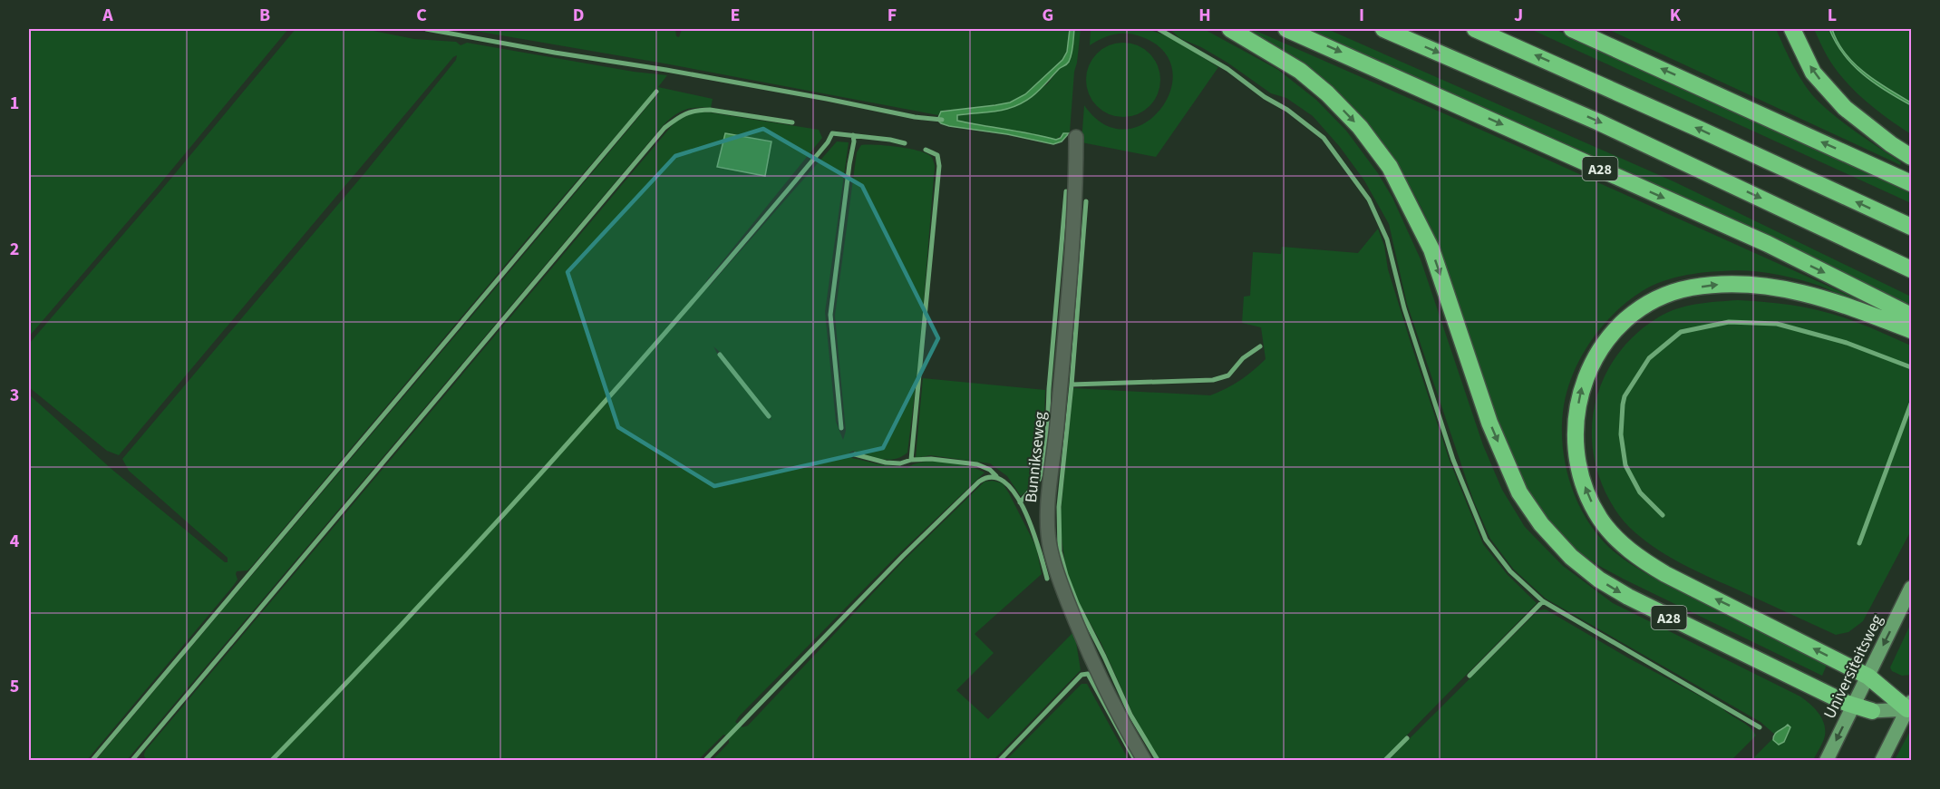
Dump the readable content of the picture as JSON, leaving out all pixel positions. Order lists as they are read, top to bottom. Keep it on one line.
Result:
{"streets":{"highway":["A28"],"main road":["Universiteitsweg"],"street":["Bunnikseweg"]},"crossings":[["A28","Universiteitsweg"]],"one_way":["Universiteitsweg"],"grid":{"columns":["A","B","C","D","E","F","G","H","I","J","K","L"],"rows":["1","2","3","4","5"]}}
